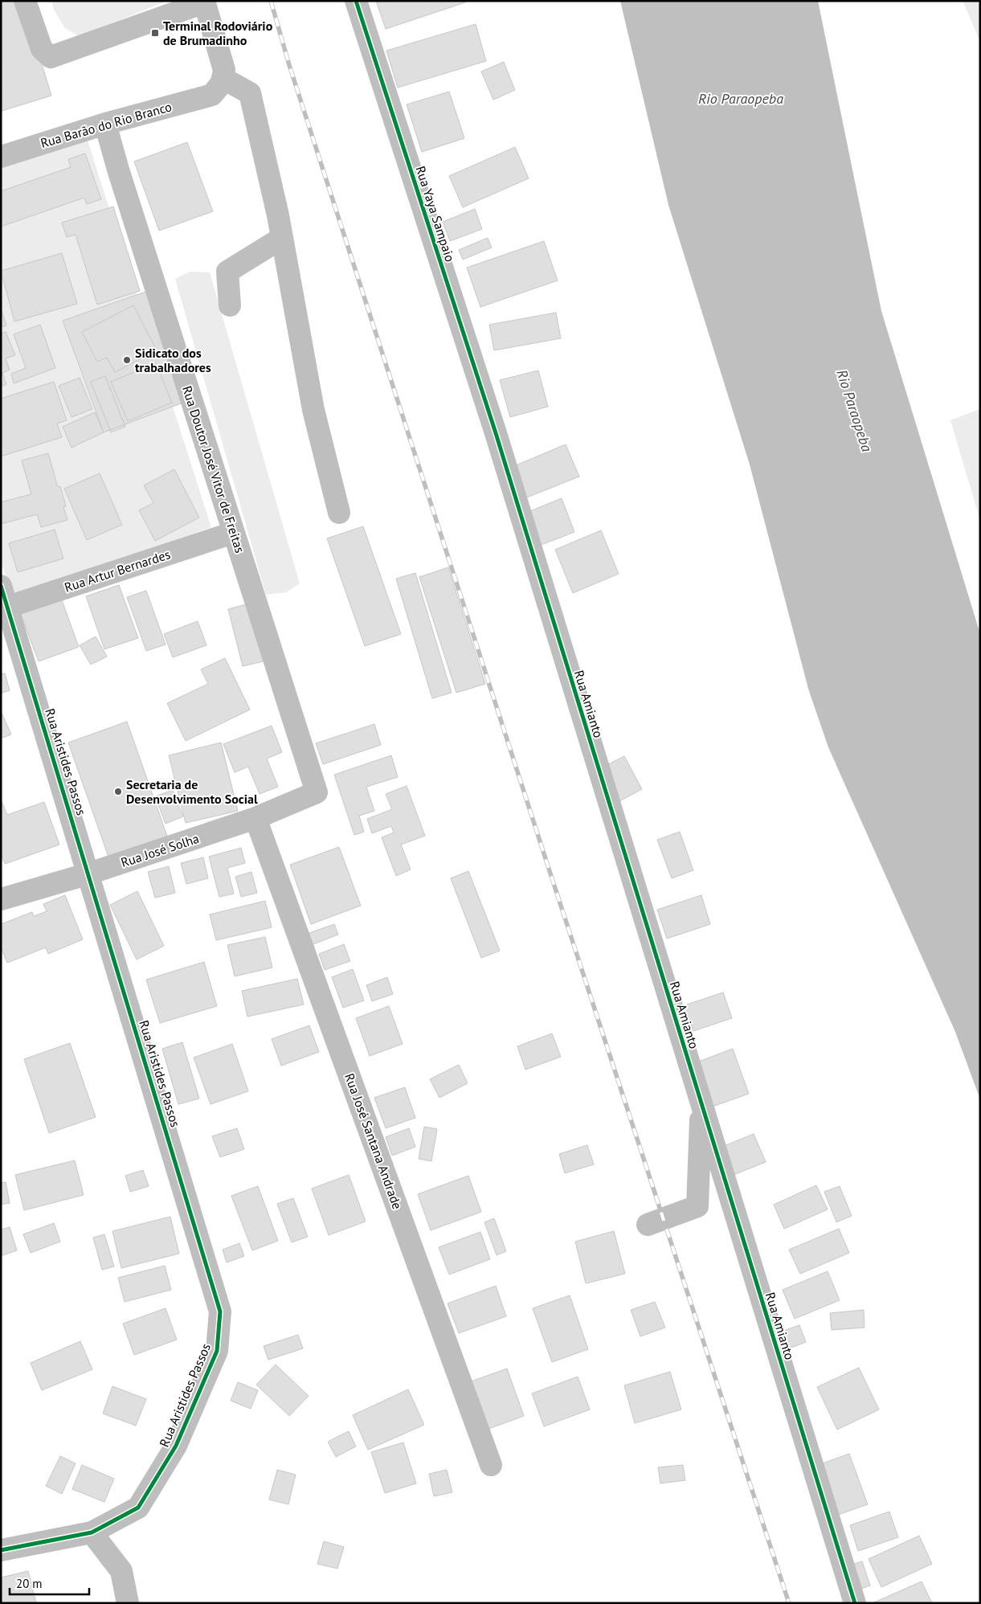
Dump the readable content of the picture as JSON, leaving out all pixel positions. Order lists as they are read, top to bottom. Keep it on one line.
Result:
{"streets":{"street":["Rua Barão do Rio Branco","Rua Yaya Sampaio","Rua Doutor José Vitor de Freitas","Rua Artur Bernardes","Rua Amianto","Rua Aristides Passos","Rua José Solha","Rua José Santana Andrade"]},"crossings":[["Rua Barão do Rio Branco","Rua Doutor José Vitor de Freitas"],["Rua Yaya Sampaio","Rua Amianto"],["Rua Doutor José Vitor de Freitas","Rua Artur Bernardes"],["Rua Doutor José Vitor de Freitas","Rua José Solha"],["Rua Artur Bernardes","Rua Aristides Passos"],["Rua Aristides Passos","Rua José Solha"],["Rua José Solha","Rua José Santana Andrade"]],"water":["Rio Paraopeba"],"places":{"transit":["Terminal Rodoviário de Brumadinho"],"other":["Sidicato dos trabalhadores","Secretaria de Desenvolvimento Social"]},"scale_bar":"20 m"}
